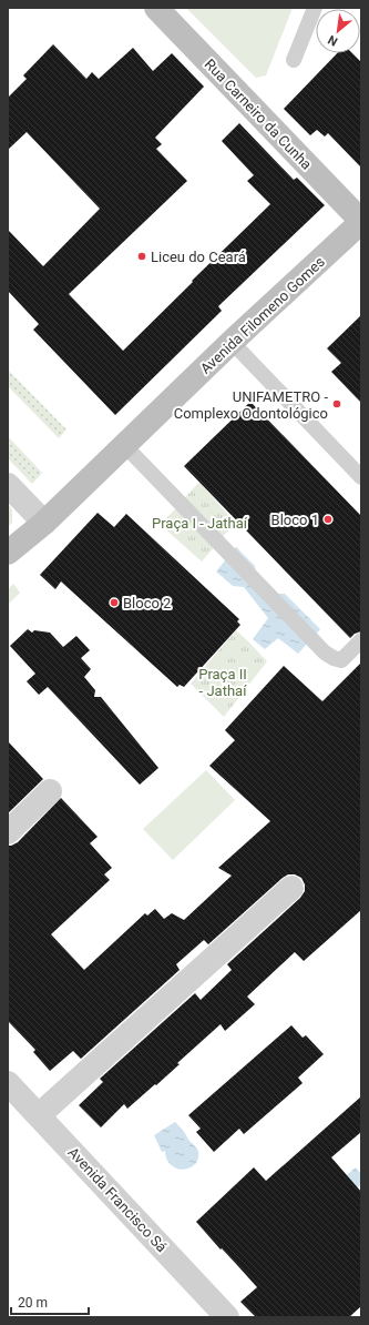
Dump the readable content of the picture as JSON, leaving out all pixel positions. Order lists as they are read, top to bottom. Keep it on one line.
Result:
{"streets":{"street":["Rua Carneiro da Cunha","Avenida Filomeno Gomes","Avenida Francisco Sá"]},"crossings":[["Rua Carneiro da Cunha","Avenida Filomeno Gomes"]],"parks":["Praça I - Jathaí","Praça II - Jathaí"],"places":["Liceu do Ceará","UNIFAMETRO - Complexo Odontológico","Bloco 1","Bloco 2"],"scale_bar":"20 m","north":"bottom left"}
